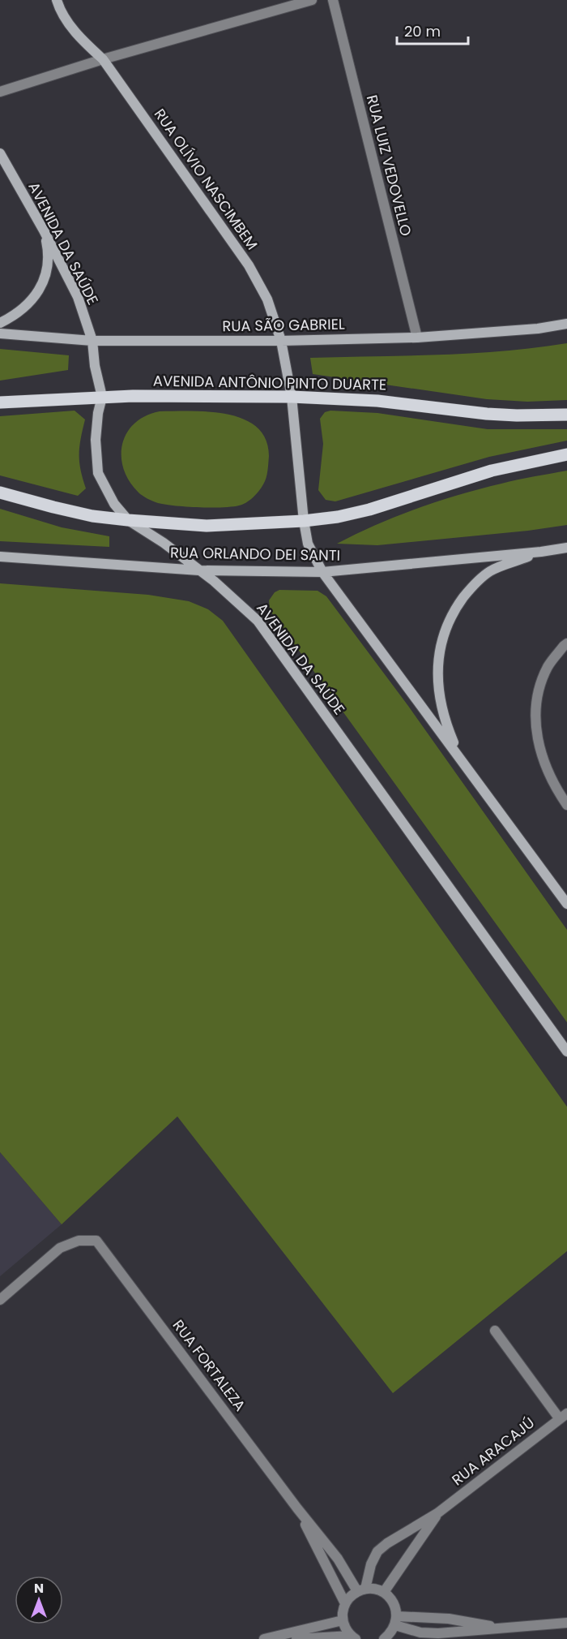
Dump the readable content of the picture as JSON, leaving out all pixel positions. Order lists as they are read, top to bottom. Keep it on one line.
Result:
{"streets":{"main road":["RUA OLÍVIO NASCIMBEM","AVENIDA DA SAÚDE","RUA SÃO GABRIEL","AVENIDA ANTÔNIO PINTO DUARTE","RUA ORLANDO DEI SANTI"],"street":["RUA LUIZ VEDOVELLO","RUA FORTALEZA","RUA ARACAJÚ"]},"crossings":[["RUA LUIZ VEDOVELLO","RUA SÃO GABRIEL"],["RUA OLÍVIO NASCIMBEM","RUA SÃO GABRIEL"],["RUA OLÍVIO NASCIMBEM","AVENIDA ANTÔNIO PINTO DUARTE"],["AVENIDA DA SAÚDE","RUA SÃO GABRIEL"],["AVENIDA DA SAÚDE","AVENIDA ANTÔNIO PINTO DUARTE"],["AVENIDA DA SAÚDE","RUA ORLANDO DEI SANTI"],["RUA FORTALEZA","RUA ARACAJÚ"]],"scale_bar":"20 m","north":"top"}
